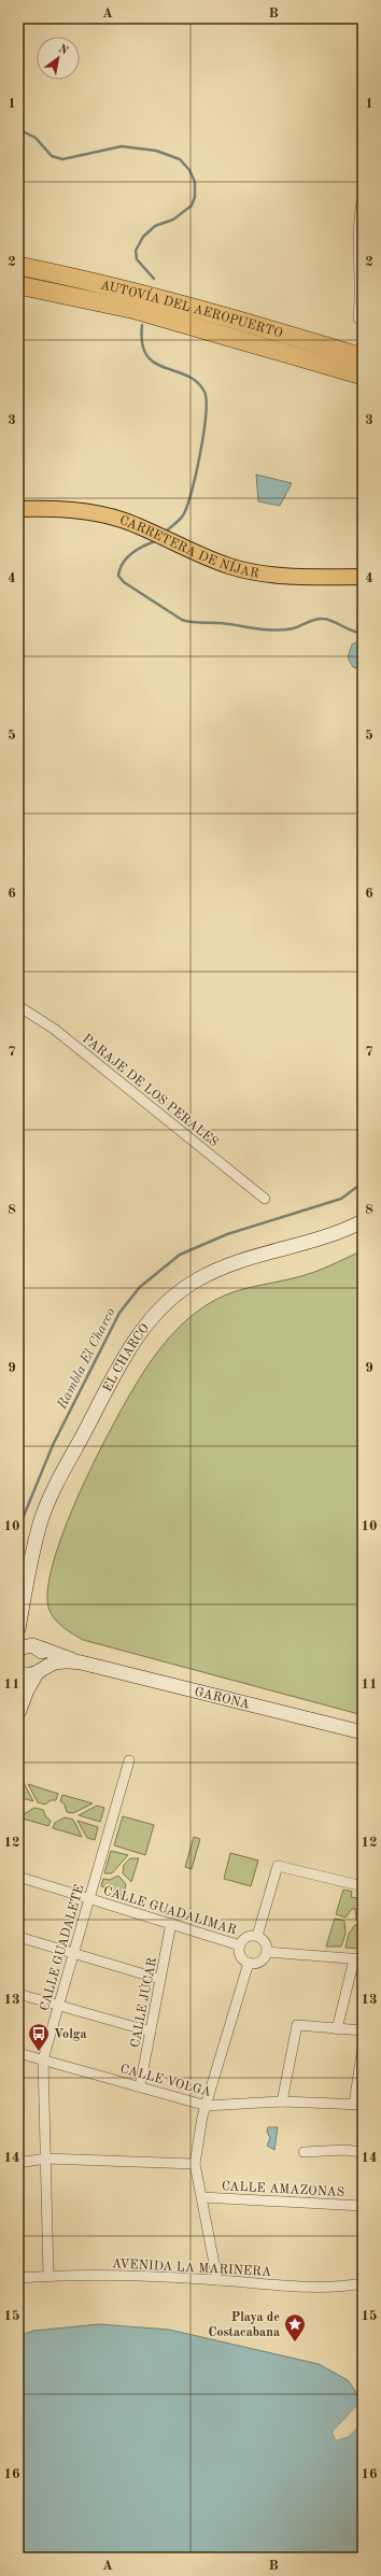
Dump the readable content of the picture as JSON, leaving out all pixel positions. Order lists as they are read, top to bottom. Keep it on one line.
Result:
{"streets":{"highway":["AUTOVÍA DEL AEROPUERTO"],"main road":["CARRETERA DE NÍJAR","EL CHARCO","GARONA"],"street":["PARAJE DE LOS PERALES","CALLE GUADALIMAR","CALLE GUADALETE","CALLE JÚCAR","CALLE VOLGA","CALLE AMAZONAS","AVENIDA LA MARINERA"]},"crossings":[["CALLE GUADALIMAR","CALLE GUADALETE"],["CALLE GUADALIMAR","CALLE JÚCAR"],["CALLE GUADALETE","CALLE VOLGA"],["CALLE GUADALETE","AVENIDA LA MARINERA"],["CALLE JÚCAR","CALLE VOLGA"]],"water":["Rambla El Charco"],"places":{"bus stop":["Volga"],"place":["Playa de Costacabana"]},"north":"top right","grid":{"columns":["A","B"],"rows":["1","2","3","4","5","6","7","8","9","10","11","12","13","14","15","16"]}}
